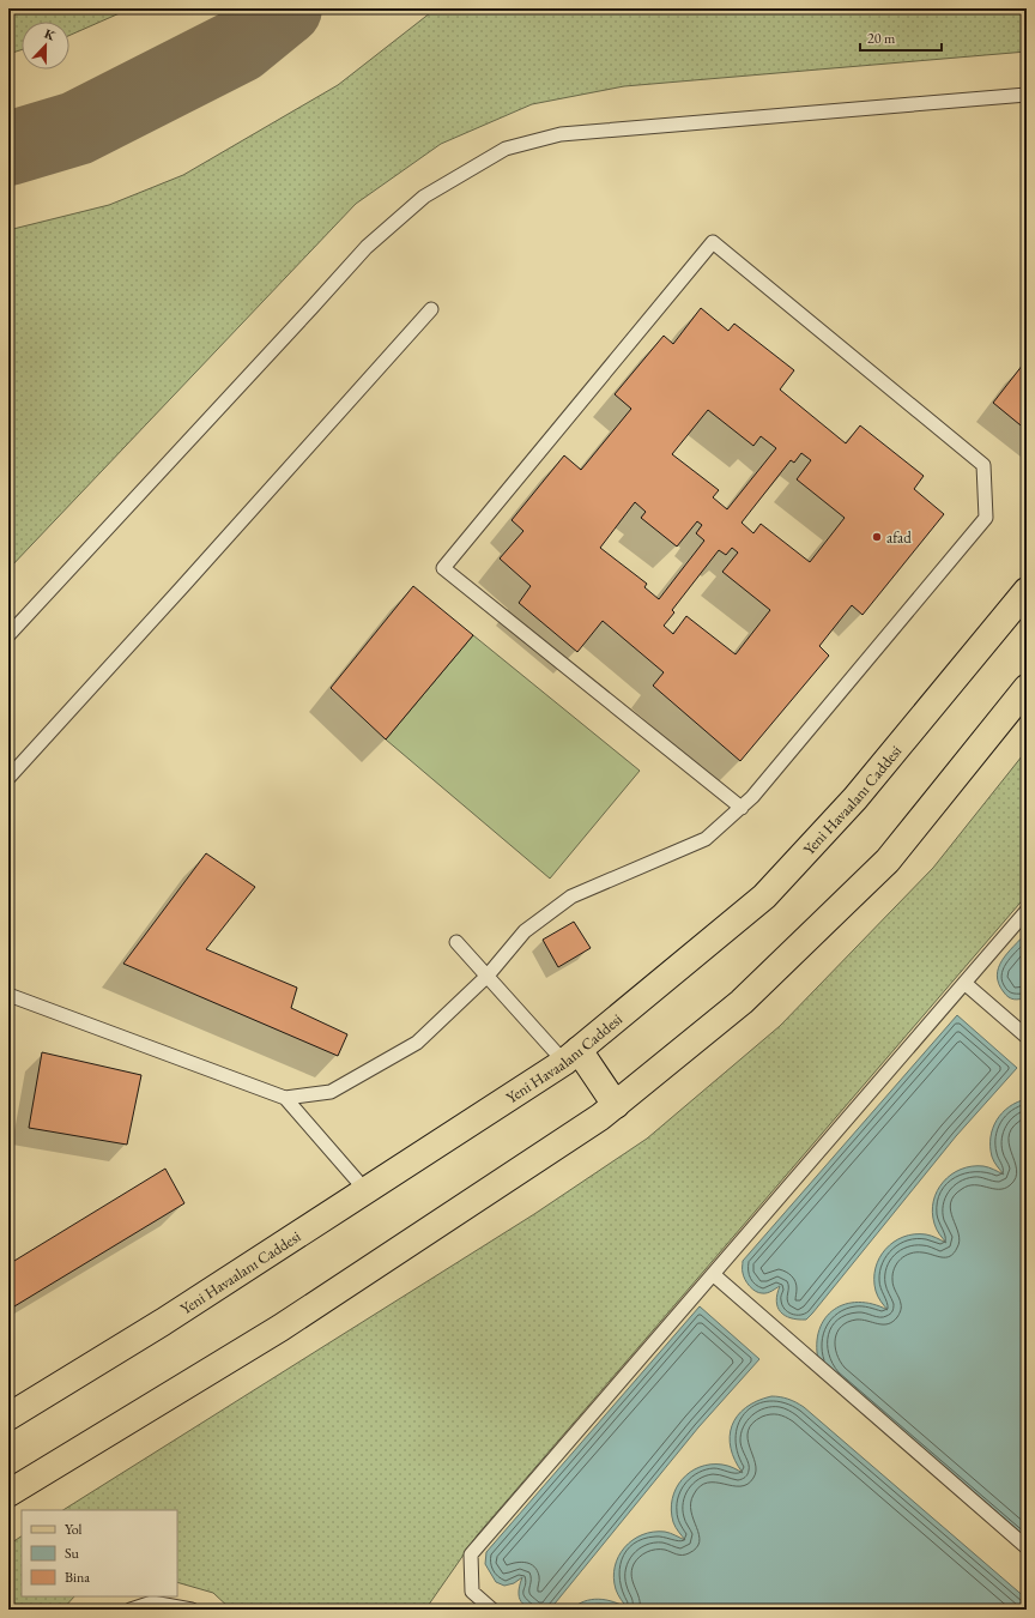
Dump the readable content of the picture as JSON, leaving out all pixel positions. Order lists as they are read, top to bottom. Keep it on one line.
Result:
{"streets":{"main road":["Yeni Havaalanı Caddesi"]},"places":["afad"],"legend":["Yol","Su","Bina"],"scale_bar":"20 m","north":"top"}
